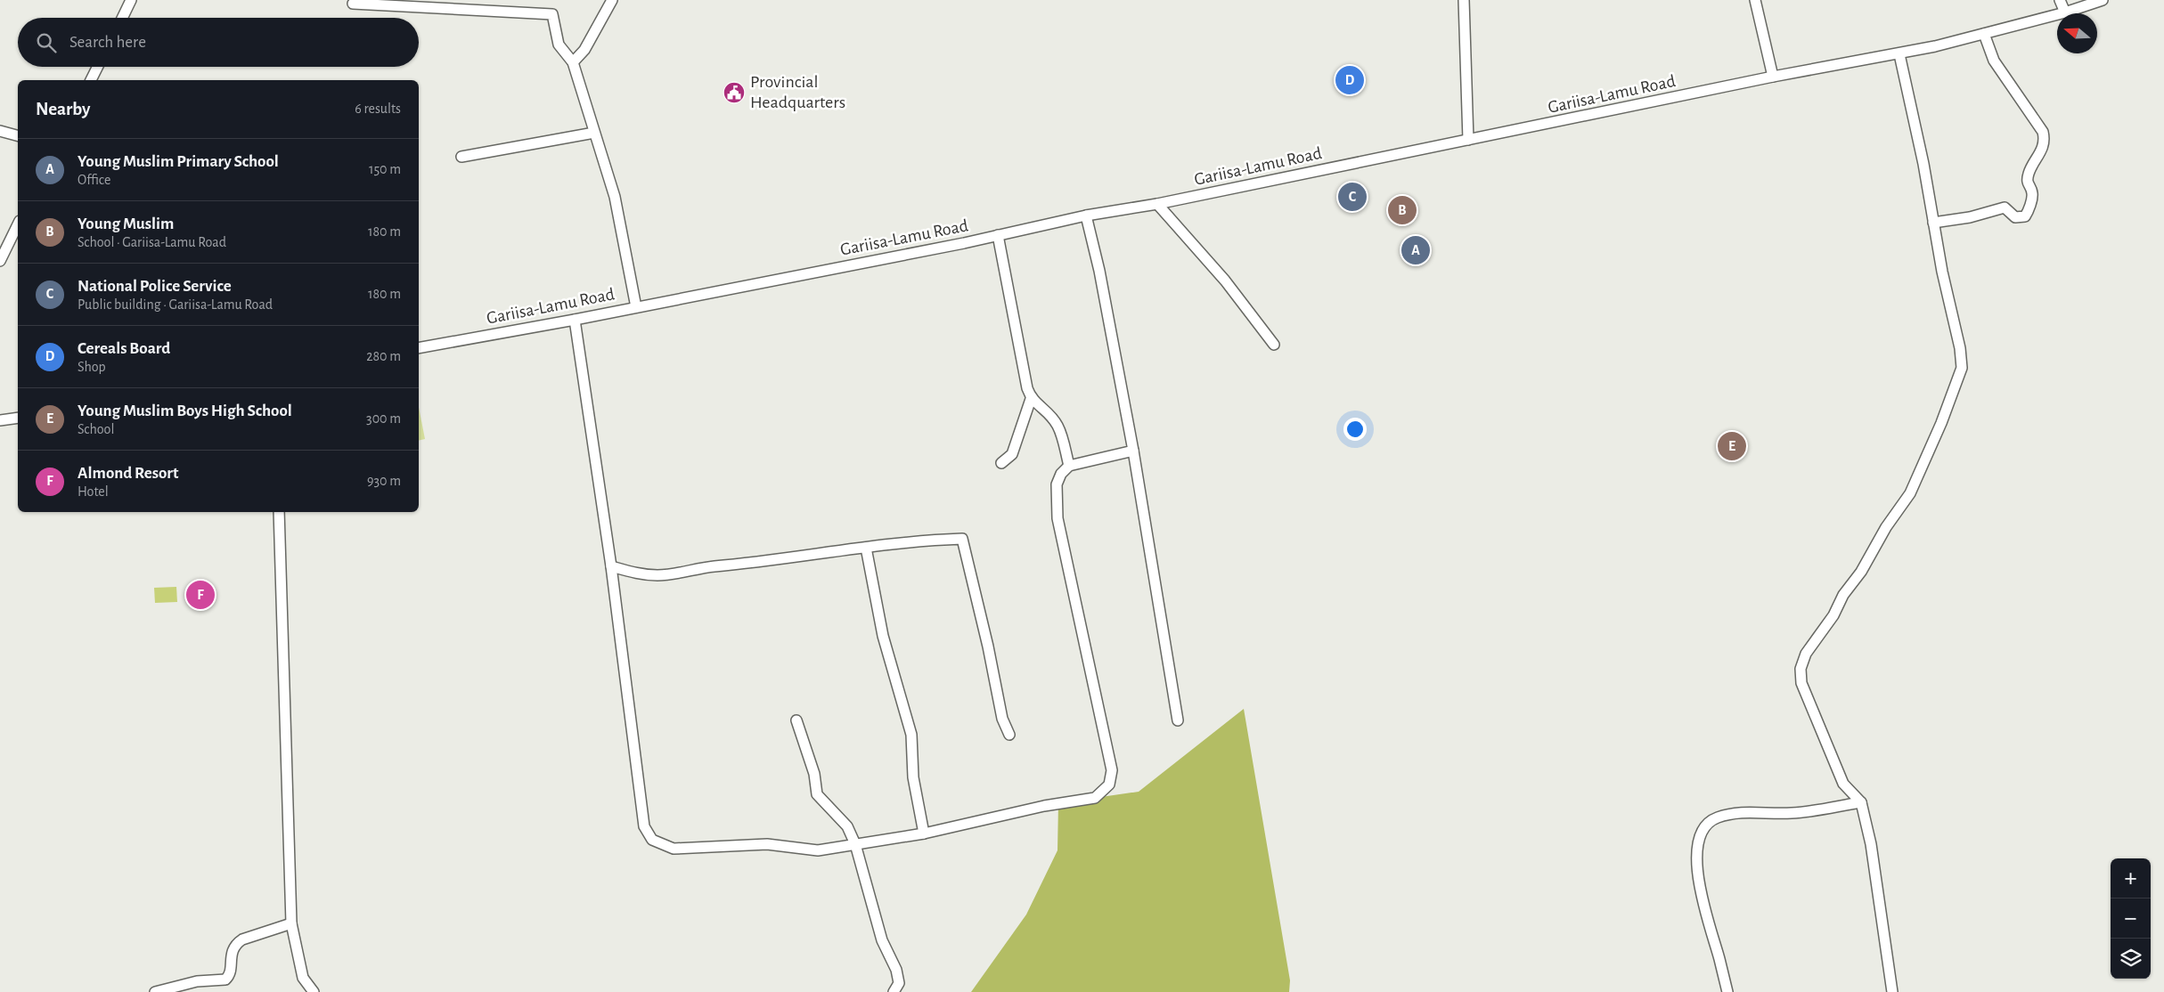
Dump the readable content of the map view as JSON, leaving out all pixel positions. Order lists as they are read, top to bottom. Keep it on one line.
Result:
{"streets":{"street":["Gariisa-Lamu Road"]},"places":{"public building":["Provincial Headquarters"]},"north":"left","page":{"search":"Search here","pins":["D","C","B","A","E","F"],"heading":["Nearby","6 results"],"list":[{"mark":"A","name":"Young Muslim Primary School","note":"Office","value":"150 m"},{"mark":"B","name":"Young Muslim","note":"School · Gariisa-Lamu Road","value":"180 m"},{"mark":"C","name":"National Police Service","note":"Public building · Gariisa-Lamu Road","value":"180 m"},{"mark":"D","name":"Cereals Board","note":"Shop","value":"280 m"},{"mark":"E","name":"Young Muslim Boys High School","note":"School","value":"300 m"},{"mark":"F","name":"Almond Resort","note":"Hotel","value":"930 m"}],"map_buttons":["+","−"]}}
